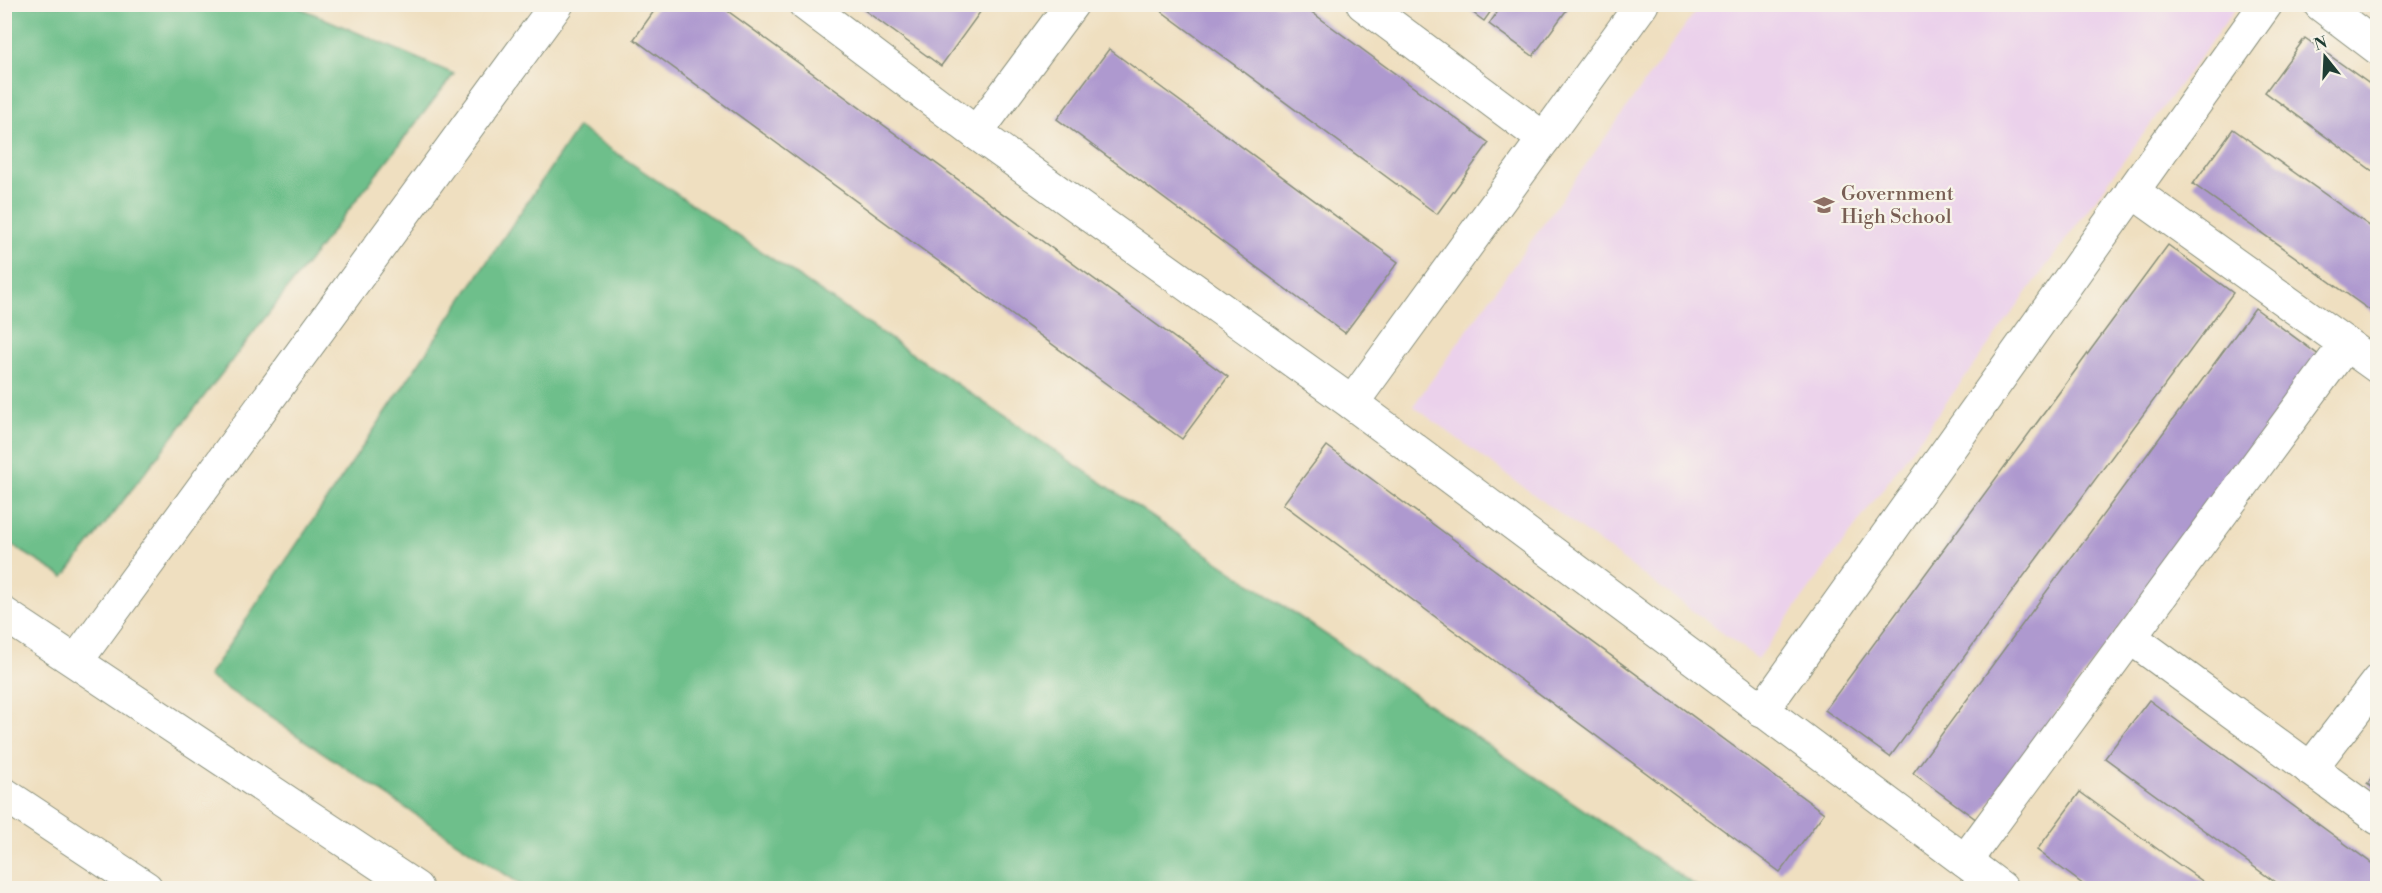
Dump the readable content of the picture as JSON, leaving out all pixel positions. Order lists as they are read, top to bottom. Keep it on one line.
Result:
{"places":{"school or university":["Government High School"]},"north":"top"}
